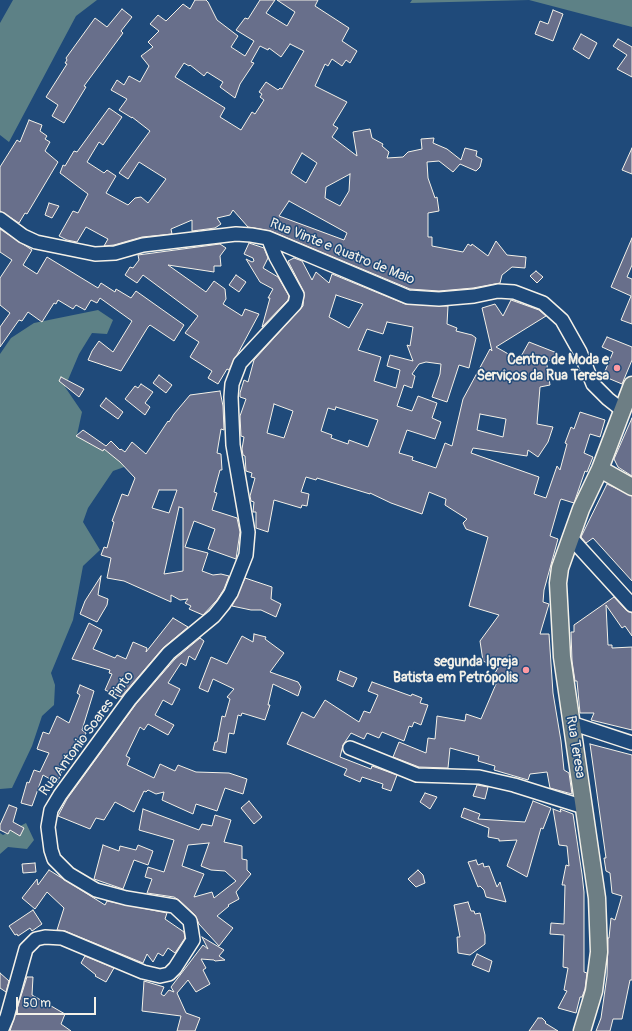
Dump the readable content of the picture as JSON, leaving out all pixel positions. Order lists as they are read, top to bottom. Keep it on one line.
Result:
{"streets":{"main road":["Rua Teresa"],"street":["Rua Vinte e Quatro de Maio","Rua Antonio Soares Pinto"]},"crossings":[["Rua Vinte e Quatro de Maio","Rua Antonio Soares Pinto"],["Rua Vinte e Quatro de Maio","Rua Teresa"]],"places":["Centro de Moda e Serviços da Rua Teresa","segunda Igreja Batista em Petrópolis"],"scale_bar":"50 m"}
